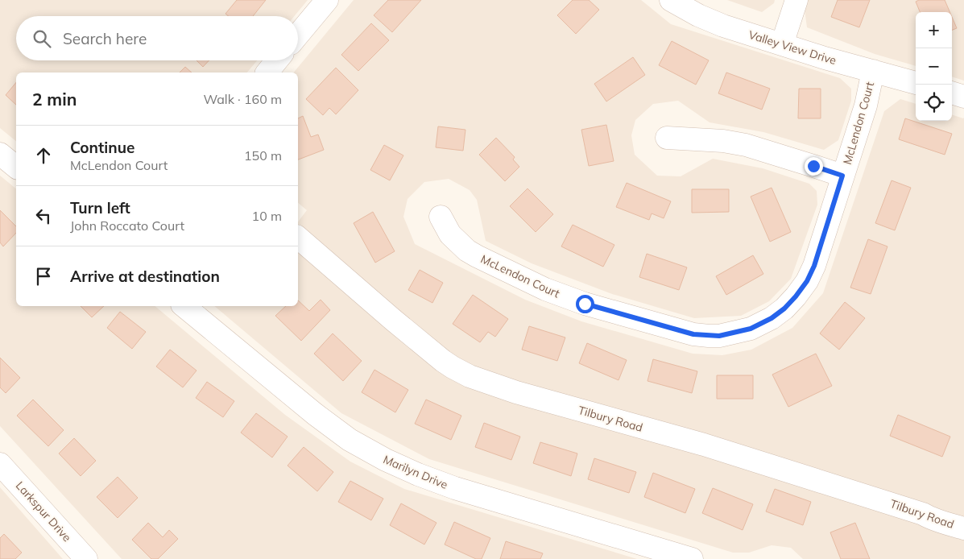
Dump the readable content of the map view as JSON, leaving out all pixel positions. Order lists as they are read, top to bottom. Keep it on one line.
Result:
{"streets":{"street":["Valley View Drive","McLendon Court","Tilbury Road","Marilyn Drive","Larkspur Drive"]},"crossings":[["Valley View Drive","McLendon Court"]],"page":{"map_buttons":["+","−"],"search":"Search here","heading":["2 min","Walk · 160 m"],"list":[["Continue","McLendon Court","150 m"],["Turn left","John Roccato Court","10 m"],"Arrive at destination"]}}
